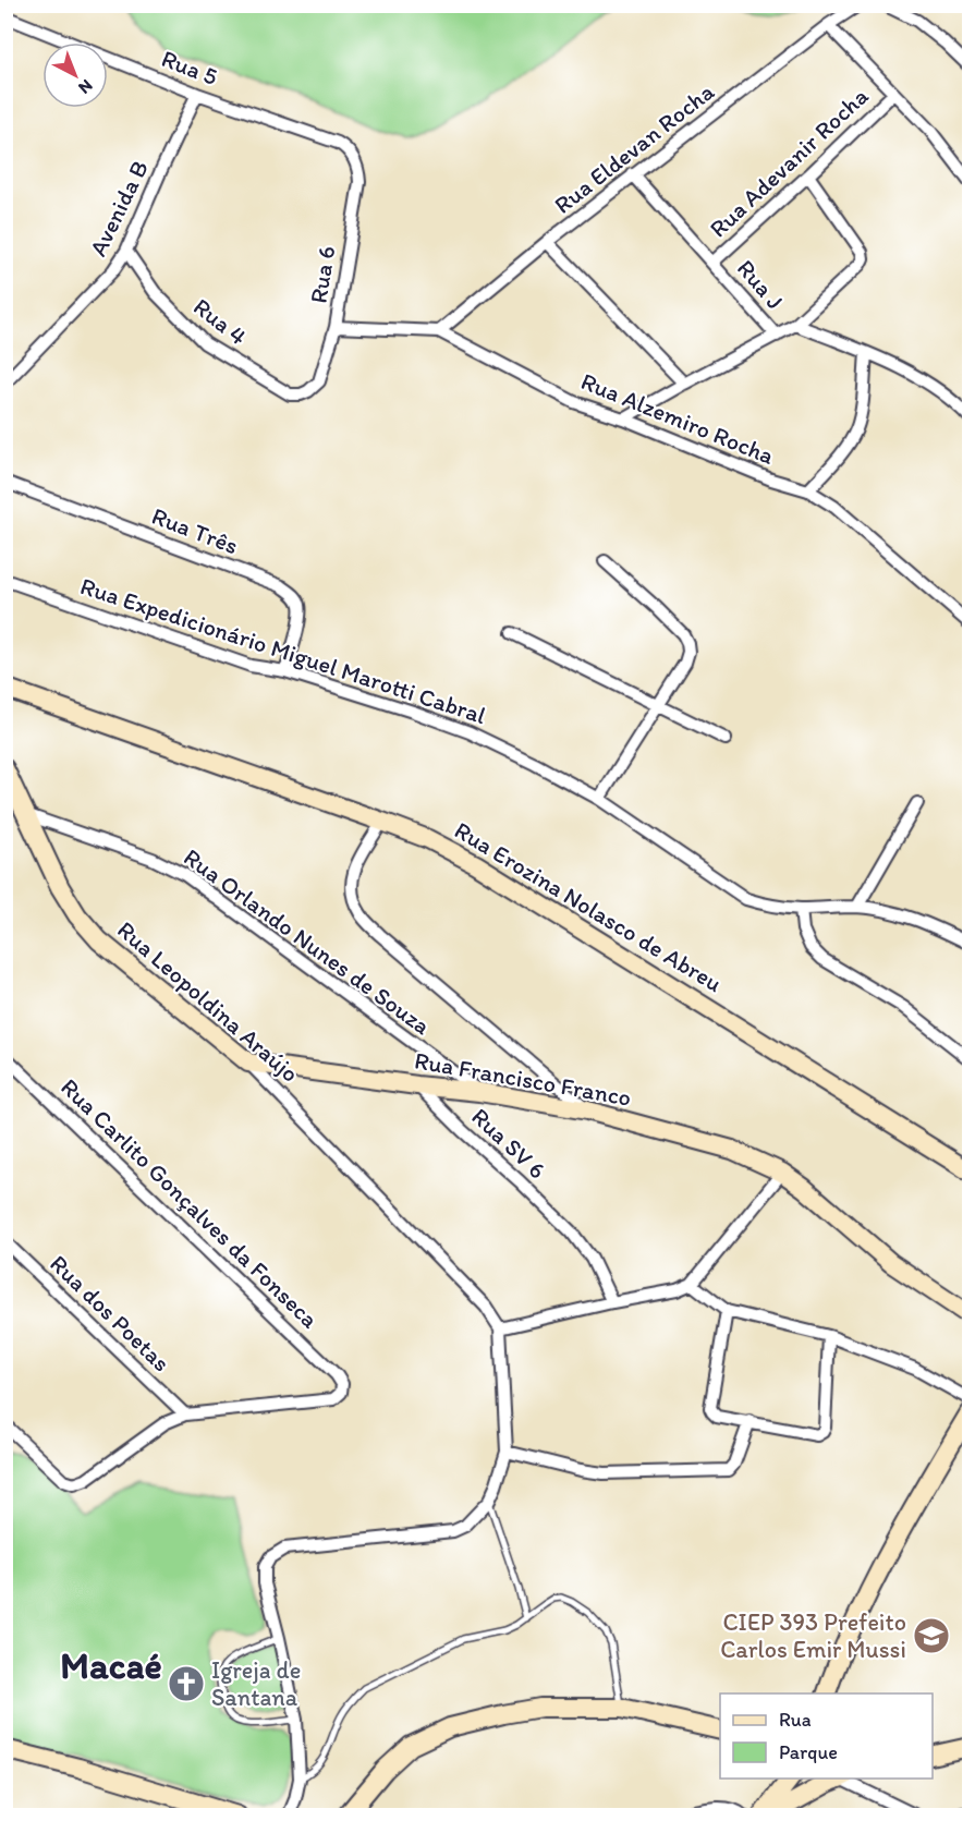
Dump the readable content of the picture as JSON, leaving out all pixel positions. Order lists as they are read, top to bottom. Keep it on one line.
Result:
{"streets":{"street":["Rua 5","Rua Eldevan Rocha","Rua Adevanir Rocha","Avenida B","Rua 6","Rua J","Rua 4","Rua Alzemiro Rocha","Rua Três","Rua Expedicionário Miguel Marotti Cabral","Rua Erozina Nolasco de Abreu","Rua Orlando Nunes de Souza","Rua Leopoldina Araújo","Rua Francisco Franco","Rua SV 6","Rua Carlito Gonçalves da Fonseca","Rua dos Poetas"]},"crossings":[["Rua 5","Avenida B"],["Rua 5","Rua 6"],["Rua Eldevan Rocha","Rua J"],["Rua Eldevan Rocha","Rua Alzemiro Rocha"],["Rua Adevanir Rocha","Rua J"],["Avenida B","Rua 4"],["Rua 6","Rua 4"],["Rua 6","Rua Alzemiro Rocha"],["Rua Três","Rua Expedicionário Miguel Marotti Cabral"],["Rua Orlando Nunes de Souza","Rua Leopoldina Araújo"],["Rua Orlando Nunes de Souza","Rua Francisco Franco"],["Rua Leopoldina Araújo","Rua Francisco Franco"],["Rua Francisco Franco","Rua SV 6"],["Rua Carlito Gonçalves da Fonseca","Rua dos Poetas"]],"districts":["Macaé"],"places":{"school or university":["CIEP 393 Prefeito Carlos Emir Mussi"],"church":["Igreja de Santana"]},"legend":["Rua","Parque"],"north":"bottom right"}
